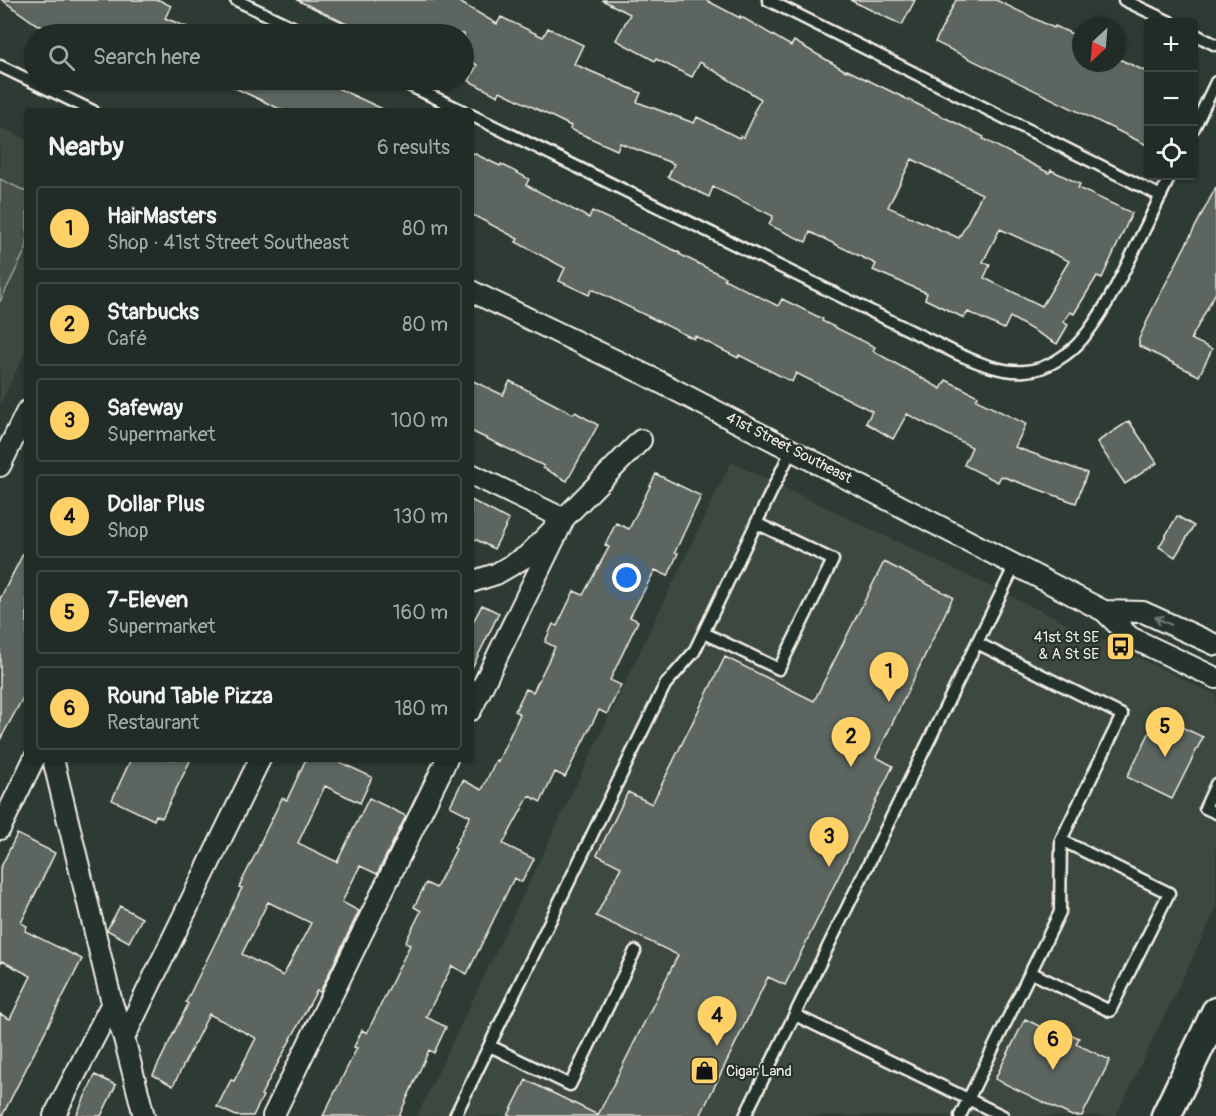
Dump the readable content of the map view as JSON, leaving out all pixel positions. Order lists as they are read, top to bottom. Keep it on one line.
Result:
{"streets":{"street":["41st Street Southeast"]},"places":{"bus stop":["41st St SE & A St SE"],"shop":["Cigar Land"]},"north":"bottom left","page":{"map_buttons":["+","−"],"search":"Search here","heading":["Nearby","6 results"],"list":[{"mark":"1","name":"HairMasters","note":"Shop · 41st Street Southeast","value":"80 m"},{"mark":"2","name":"Starbucks","note":"Café","value":"80 m"},{"mark":"3","name":"Safeway","note":"Supermarket","value":"100 m"},{"mark":"4","name":"Dollar Plus","note":"Shop","value":"130 m"},{"mark":"5","name":"7-Eleven","note":"Supermarket","value":"160 m"},{"mark":"6","name":"Round Table Pizza","note":"Restaurant","value":"180 m"}],"pins":["1","5","2","3","4","6"]}}
